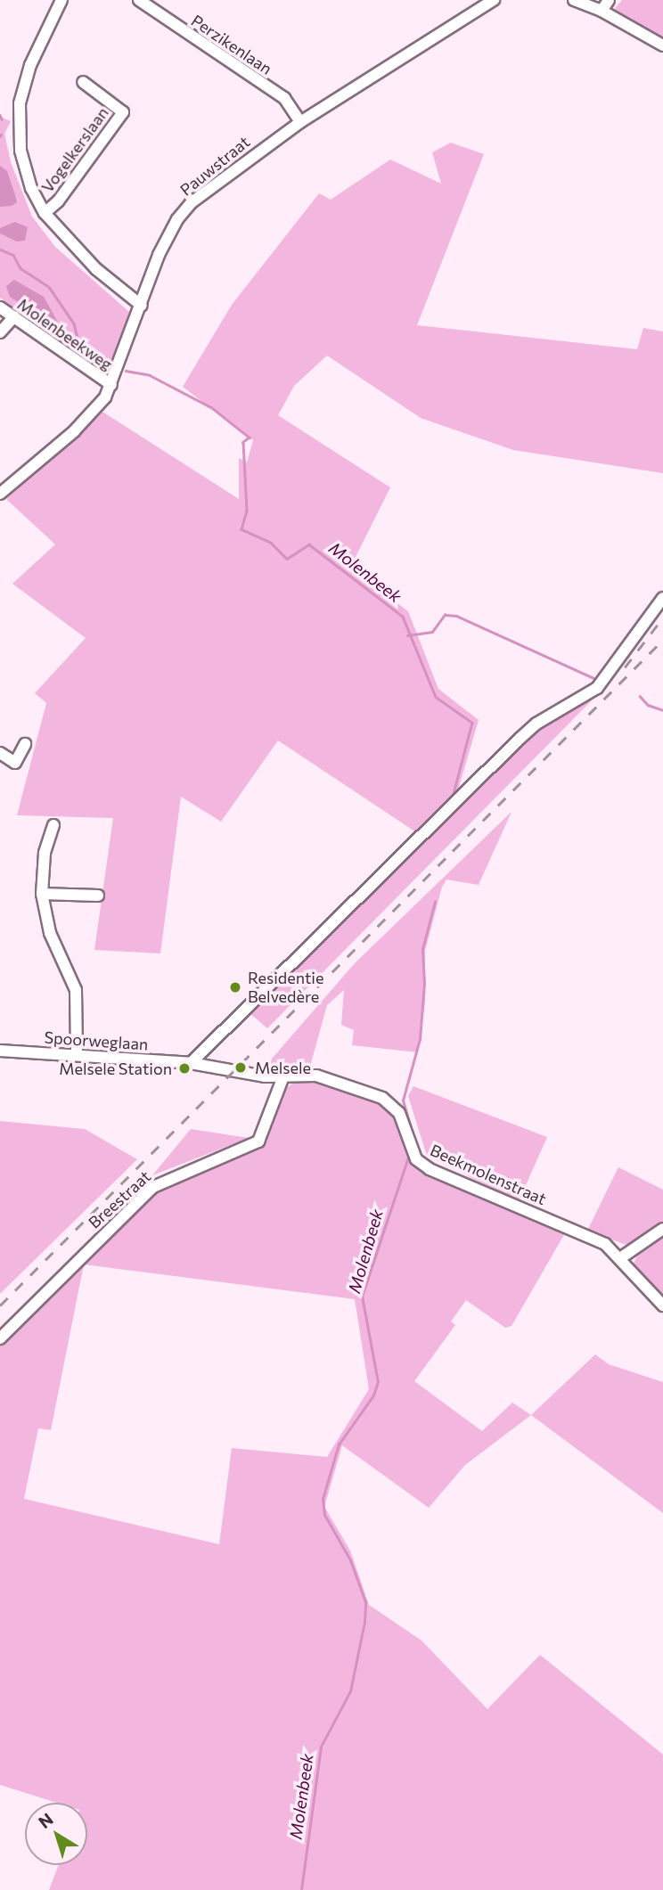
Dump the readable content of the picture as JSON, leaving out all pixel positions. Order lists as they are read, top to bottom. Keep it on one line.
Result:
{"streets":{"street":["Perzikenlaan","Vogelkerslaan","Pauwstraat","Molenbeekweg","Spoorweglaan","Beekmolenstraat","Breestraat"]},"crossings":[["Perzikenlaan","Pauwstraat"],["Vogelkerslaan","Pauwstraat"],["Pauwstraat","Molenbeekweg"],["Spoorweglaan","Beekmolenstraat"],["Beekmolenstraat","Breestraat"]],"water":["Molenbeek"],"places":["Residentie Belvedère","Melsele","Melsele Station"],"north":"top left"}
